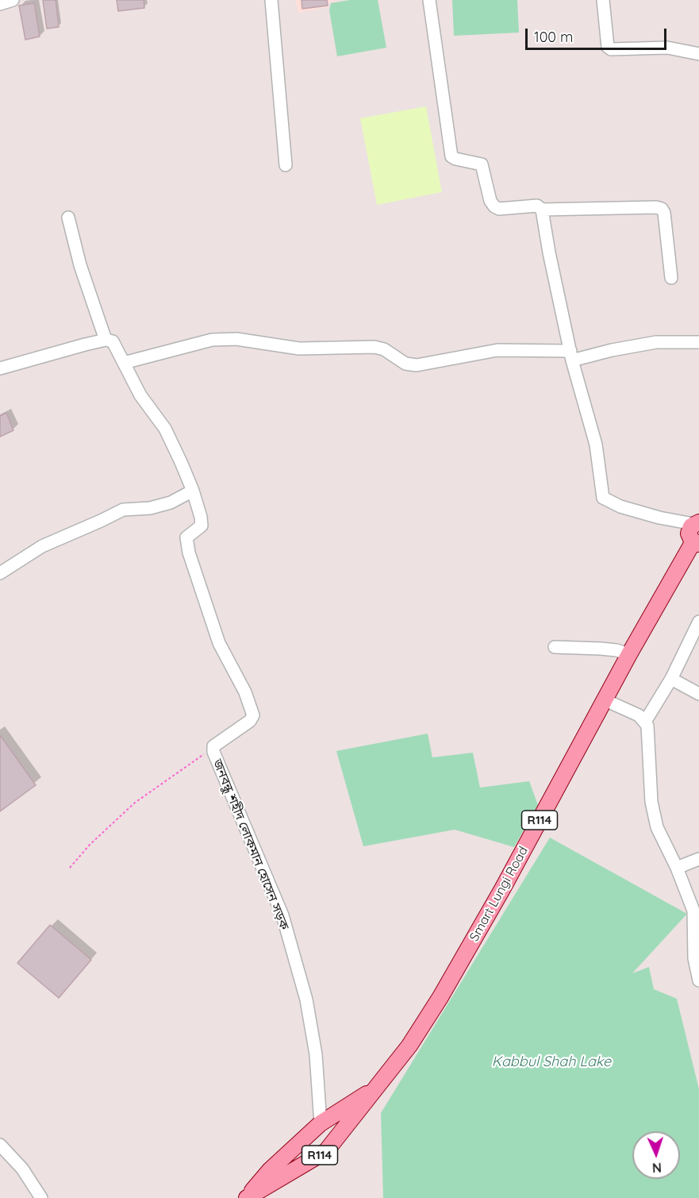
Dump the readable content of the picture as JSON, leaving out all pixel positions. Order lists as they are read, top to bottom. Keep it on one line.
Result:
{"streets":{"main road":["R114","Smart Lungi Road"],"street":["জনবন্ধু শহীদ লোকমান হোসেন সড়ক"]},"crossings":[["R114","জনবন্ধু শহীদ লোকমান হোসেন সড়ক"],["R114","Smart Lungi Road"]],"water":["Kabbul Shah Lake"],"scale_bar":"100 m","north":"bottom"}
